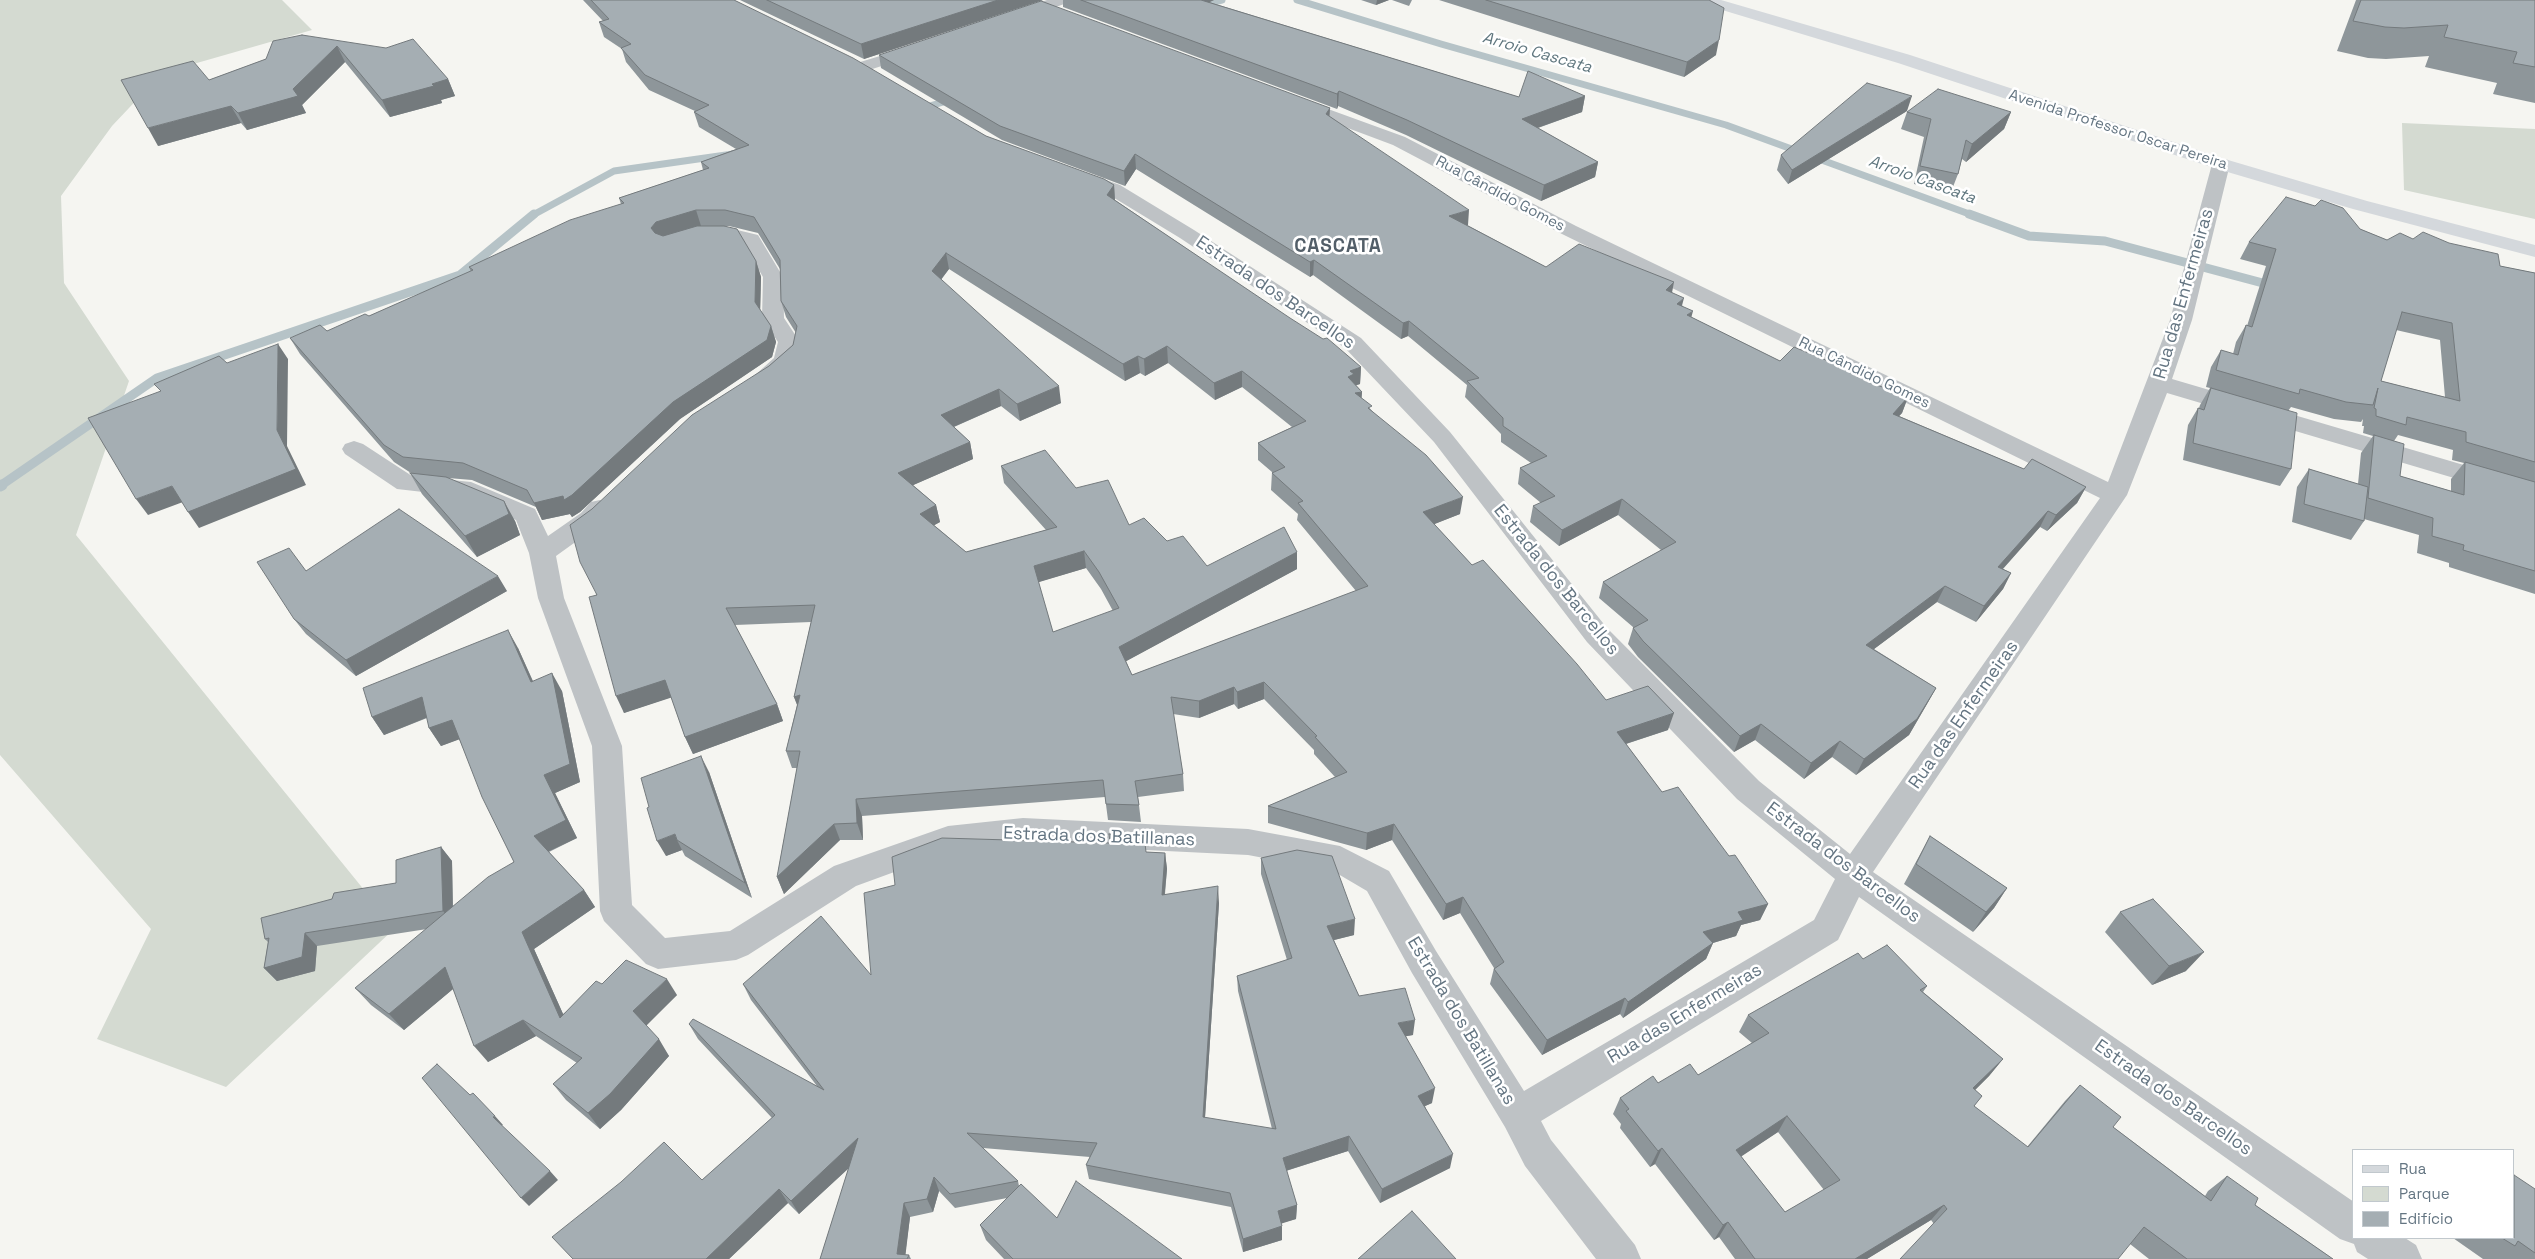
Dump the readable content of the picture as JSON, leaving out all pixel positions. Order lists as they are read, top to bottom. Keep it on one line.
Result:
{"streets":{"main road":["Avenida Professor Oscar Pereira"],"street":["Rua Cândido Gomes","Estrada dos Barcellos","Rua das Enfermeiras","Estrada dos Batillanas"]},"crossings":[["Avenida Professor Oscar Pereira","Rua das Enfermeiras"],["Rua Cândido Gomes","Rua das Enfermeiras"],["Estrada dos Barcellos","Rua das Enfermeiras"],["Rua das Enfermeiras","Estrada dos Batillanas"]],"districts":["CASCATA"],"water":["Arroio Cascata"],"legend":["Rua","Parque","Edifício"]}
